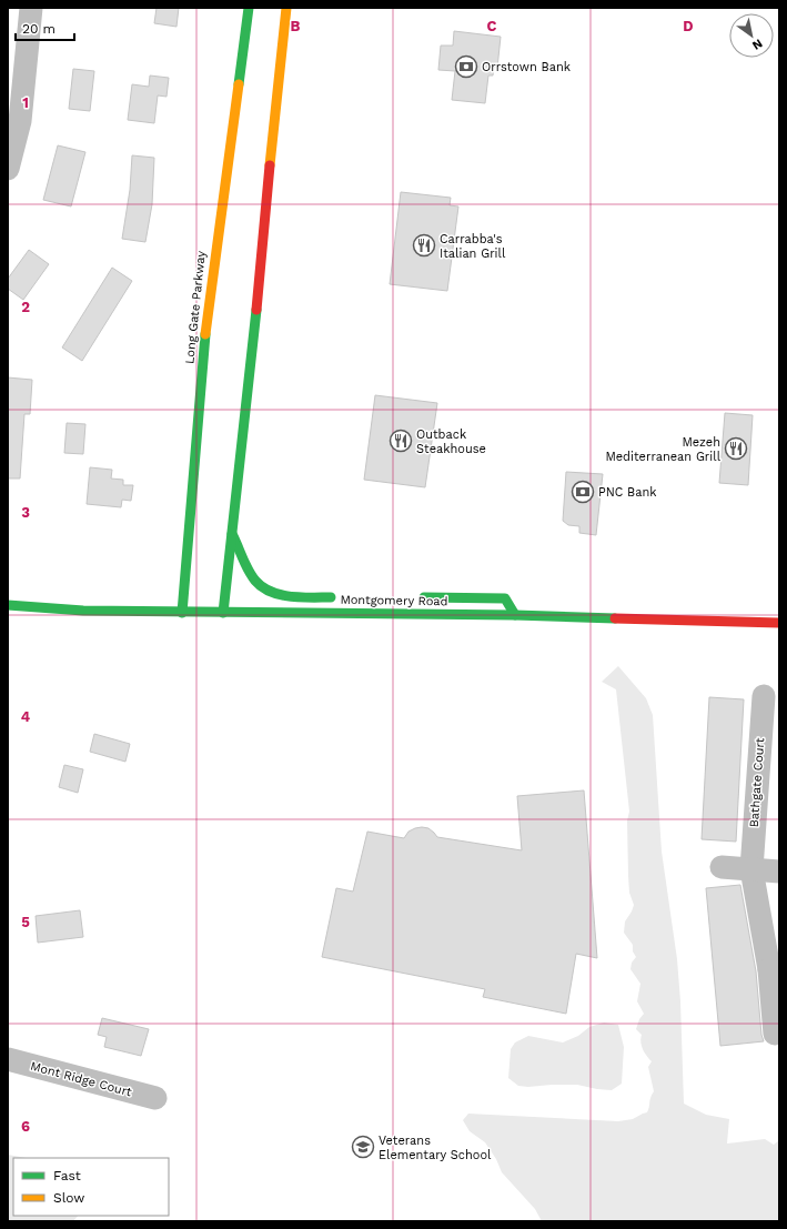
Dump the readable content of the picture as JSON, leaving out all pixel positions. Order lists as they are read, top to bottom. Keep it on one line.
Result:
{"streets":{"street":["Long Gate Parkway","Montgomery Road","Bathgate Court","Mont Ridge Court"]},"crossings":[["Long Gate Parkway","Montgomery Road"]],"places":{"bank":["Orrstown Bank","PNC Bank"],"restaurant":["Carrabba's Italian Grill","Outback Steakhouse","Mezeh Mediterranean Grill"],"school or university":["Veterans Elementary School"]},"legend":["Fast","Slow"],"scale_bar":"20 m","north":"bottom right","grid":{"columns":["B","C","D"],"rows":["1","2","3","4","5","6"]}}
